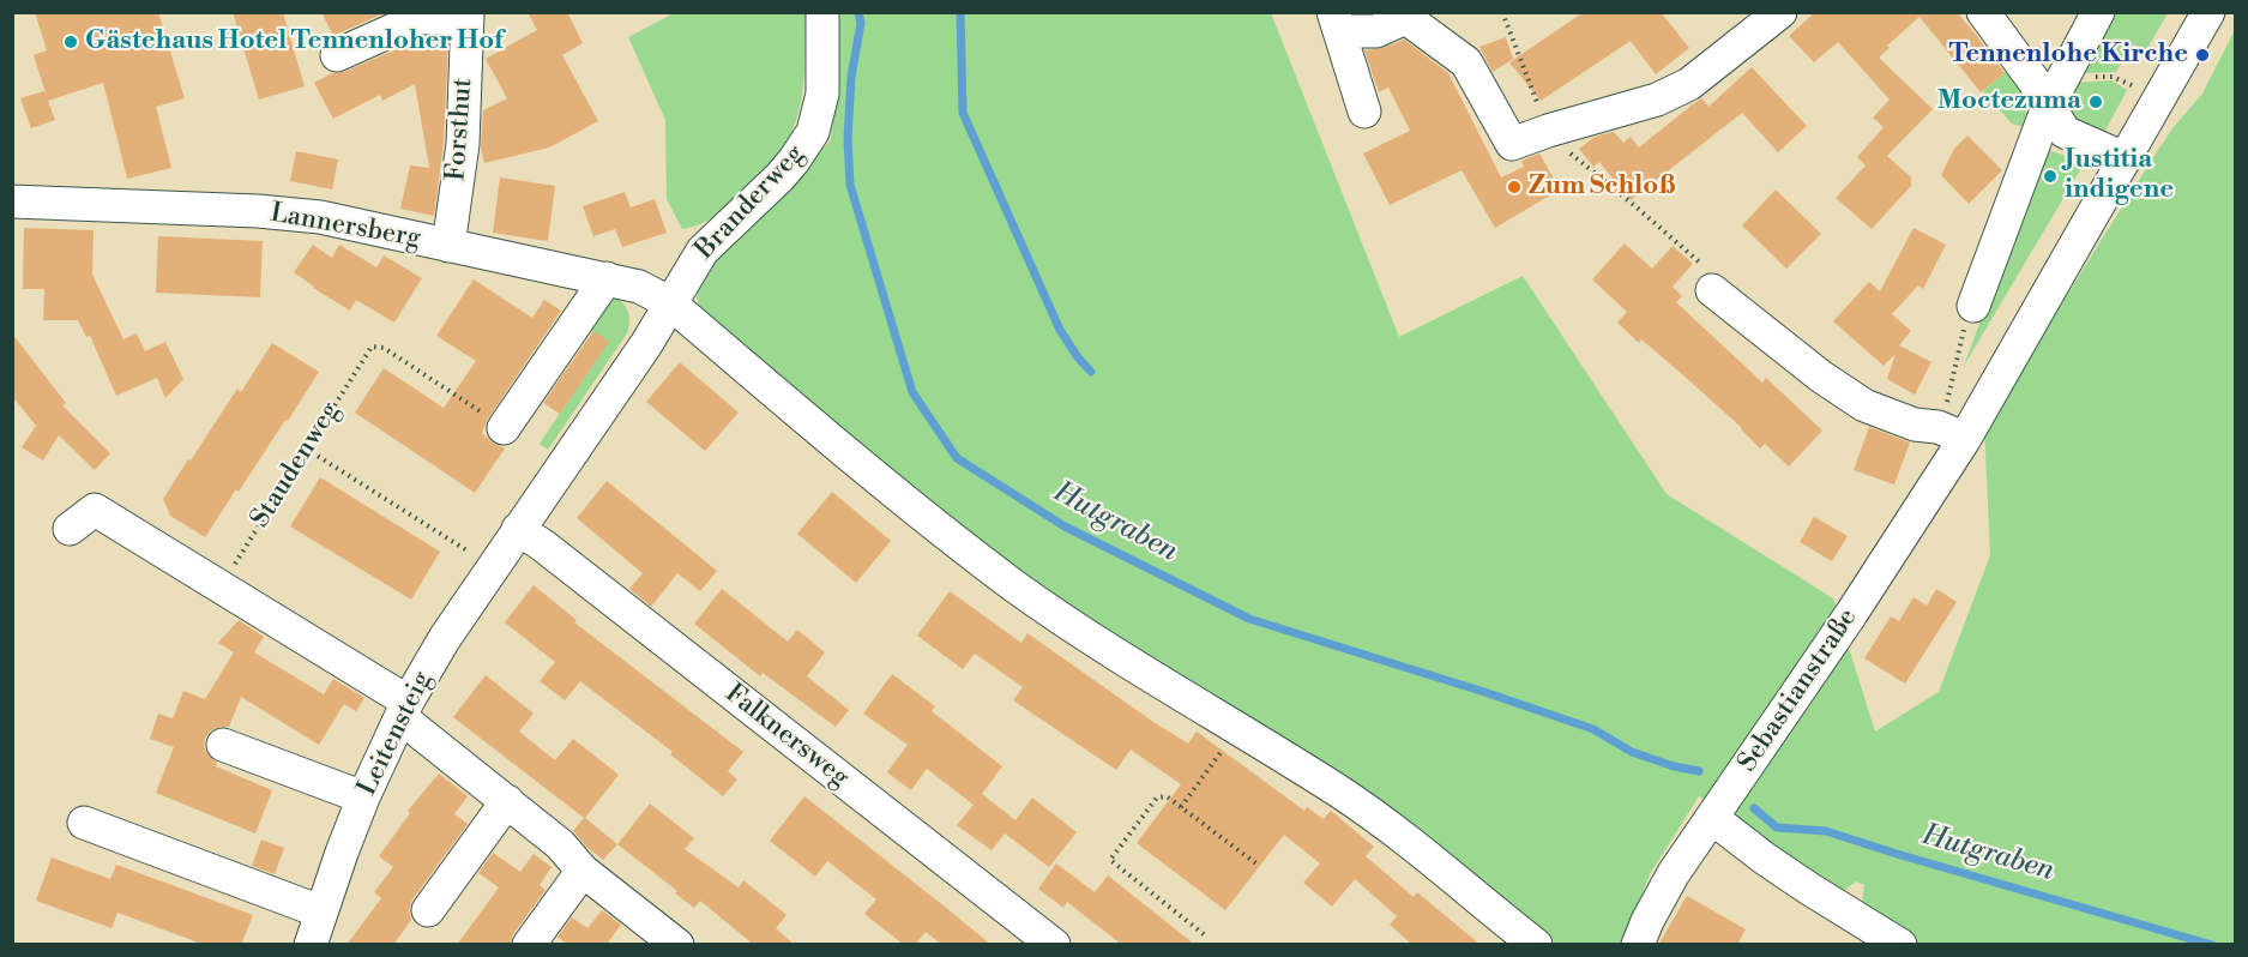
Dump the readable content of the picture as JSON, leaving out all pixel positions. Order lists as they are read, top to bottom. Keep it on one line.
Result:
{"streets":{"street":["Forsthut","Branderweg","Lannersberg","Sebastianstraße","Leitensteig","Falknersweg"],"path":["Staudenweg"]},"crossings":[["Forsthut","Lannersberg"],["Branderweg","Lannersberg"],["Branderweg","Leitensteig"],["Lannersberg","Leitensteig"],["Leitensteig","Falknersweg"]],"water":["Hutgraben"],"places":["Gästehaus Hotel Tennenloher Hof","Tennenlohe Kirche","Moctezuma","Justitia indigene","Zum Schloß"]}
